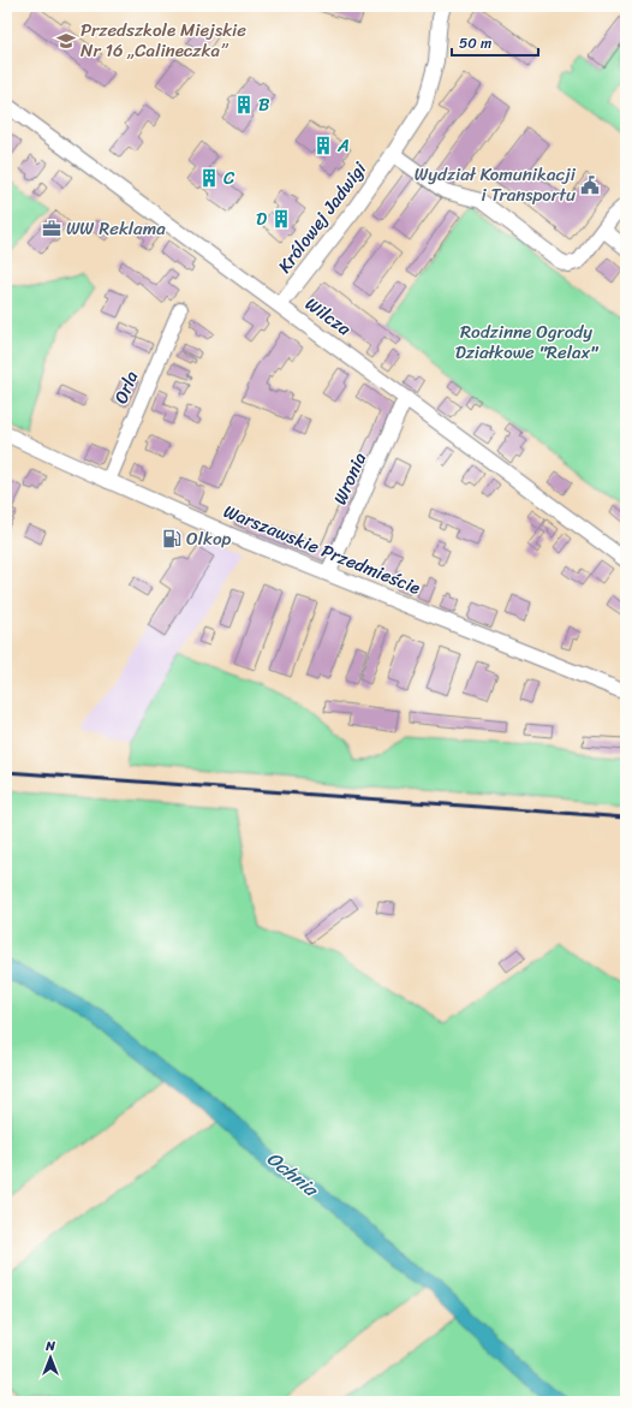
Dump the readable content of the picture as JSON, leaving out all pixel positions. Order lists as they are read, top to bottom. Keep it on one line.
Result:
{"streets":{"street":["Królowej Jadwigi","Wilcza","Orla","Wronia","Warszawskie Przedmieście"]},"crossings":[["Królowej Jadwigi","Wilcza"],["Wilcza","Wronia"],["Orla","Warszawskie Przedmieście"],["Wronia","Warszawskie Przedmieście"]],"water":["Ochnia"],"parks":["Rodzinne Ogrody Działkowe \"Relax\""],"places":{"school or university":["Przedszkole Miejskie Nr 16 „Calineczka”"],"building":["B","A","C","D"],"public building":["Wydział Komunikacji i Transportu"],"office":["WW Reklama"],"fuel station":["Olkop"]},"scale_bar":"50 m","north":"top"}
